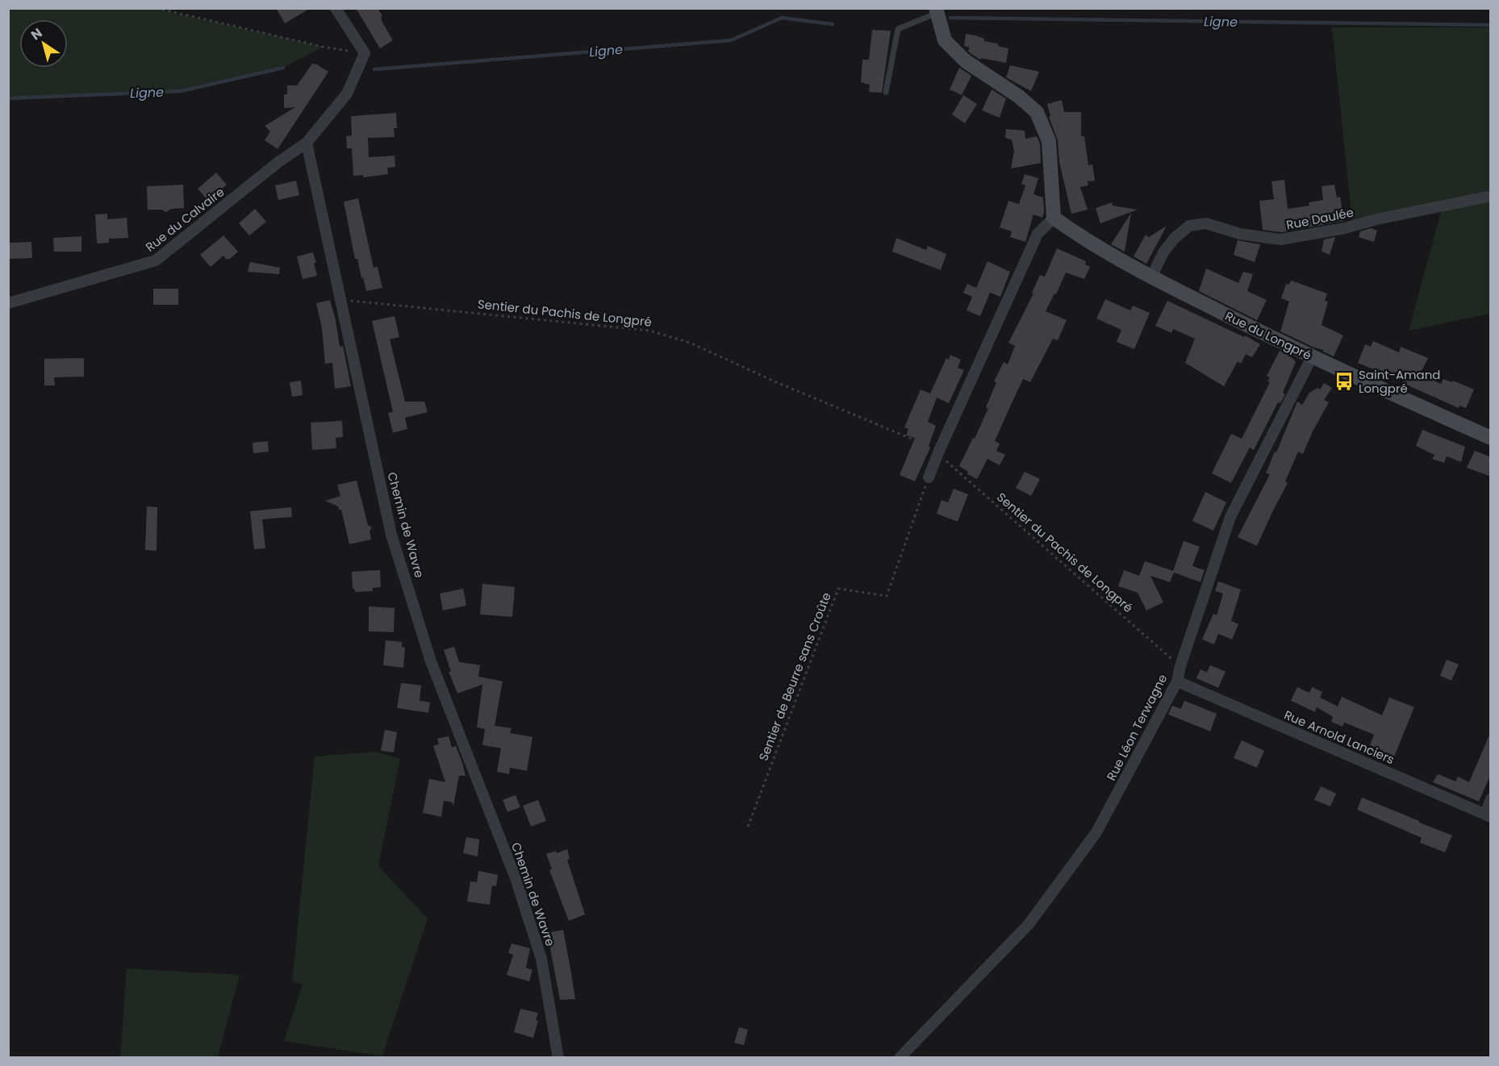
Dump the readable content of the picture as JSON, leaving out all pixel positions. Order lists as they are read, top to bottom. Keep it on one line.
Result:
{"streets":{"street":["Rue Daulée","Rue du Calvaire","Rue du Longpré","Chemin de Wavre","Rue Léon Terwagne","Rue Arnold Lanciers"],"path":["Sentier du Pachis de Longpré","Sentier de Beurre sans Croûte"]},"crossings":[["Rue Daulée","Rue du Longpré"],["Rue du Calvaire","Chemin de Wavre"],["Sentier du Pachis de Longpré","Chemin de Wavre"],["Sentier du Pachis de Longpré","Rue Léon Terwagne"],["Rue du Longpré","Rue Léon Terwagne"],["Rue Léon Terwagne","Rue Arnold Lanciers"]],"water":["Ligne"],"places":{"bus stop":["Saint-Amand Longpré"]},"north":"top left"}
